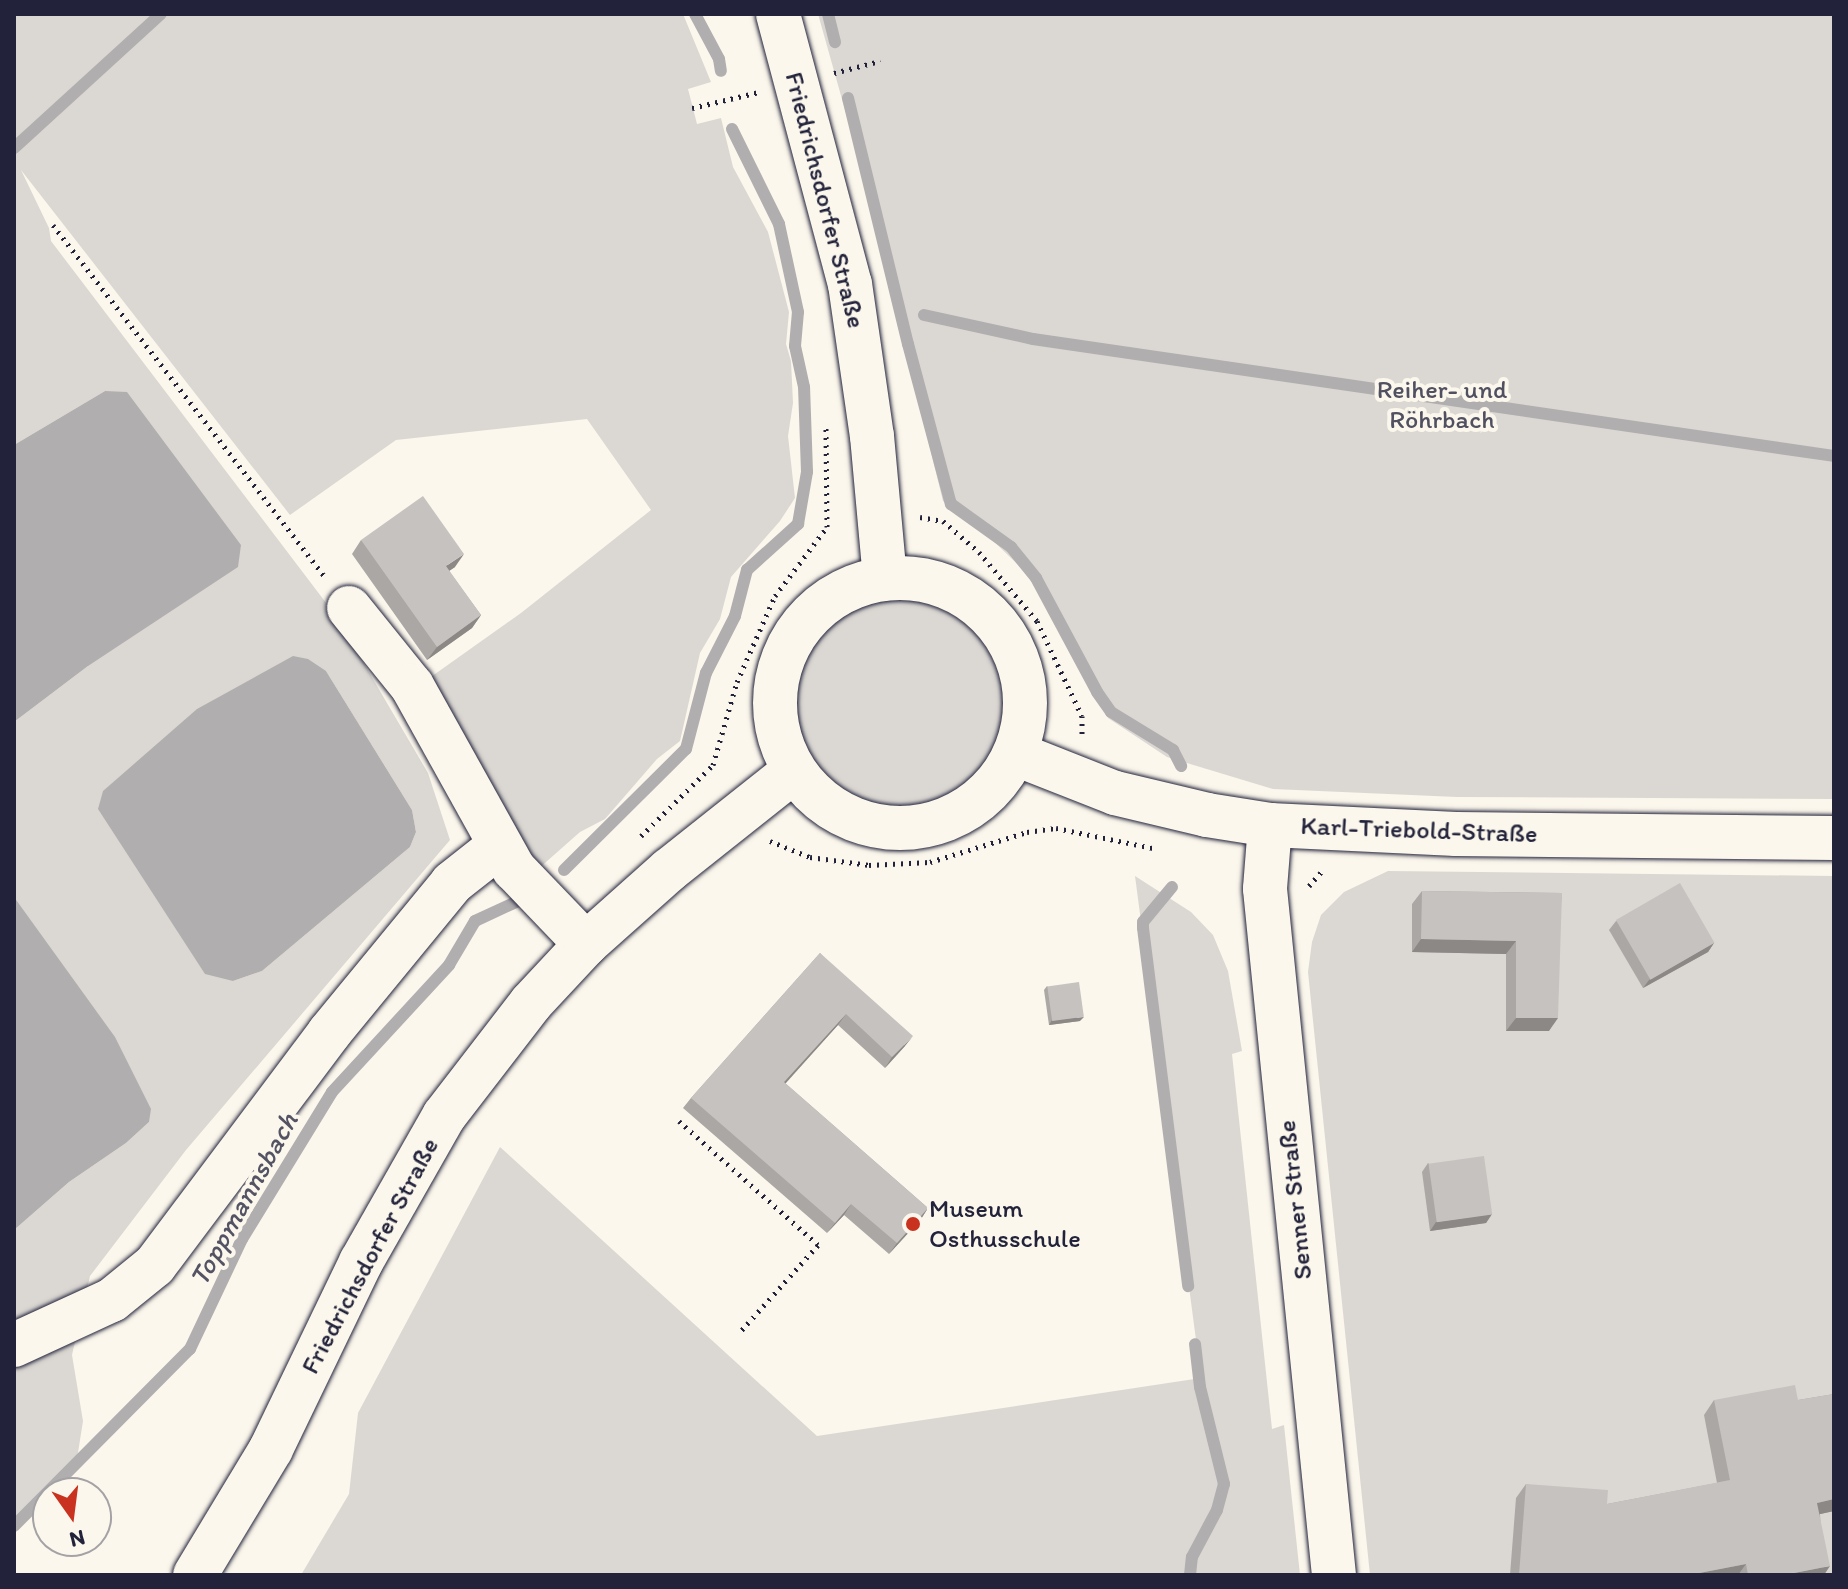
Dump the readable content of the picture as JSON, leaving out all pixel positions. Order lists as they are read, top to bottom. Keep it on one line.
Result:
{"streets":{"main road":["Friedrichsdorfer Straße","Karl-Triebold-Straße","Senner Straße"]},"crossings":[["Friedrichsdorfer Straße","Karl-Triebold-Straße"],["Karl-Triebold-Straße","Senner Straße"]],"water":["Toppmannsbach"],"parks":["Reiher- und Röhrbach"],"places":["Museum Osthusschule"],"north":"bottom"}
